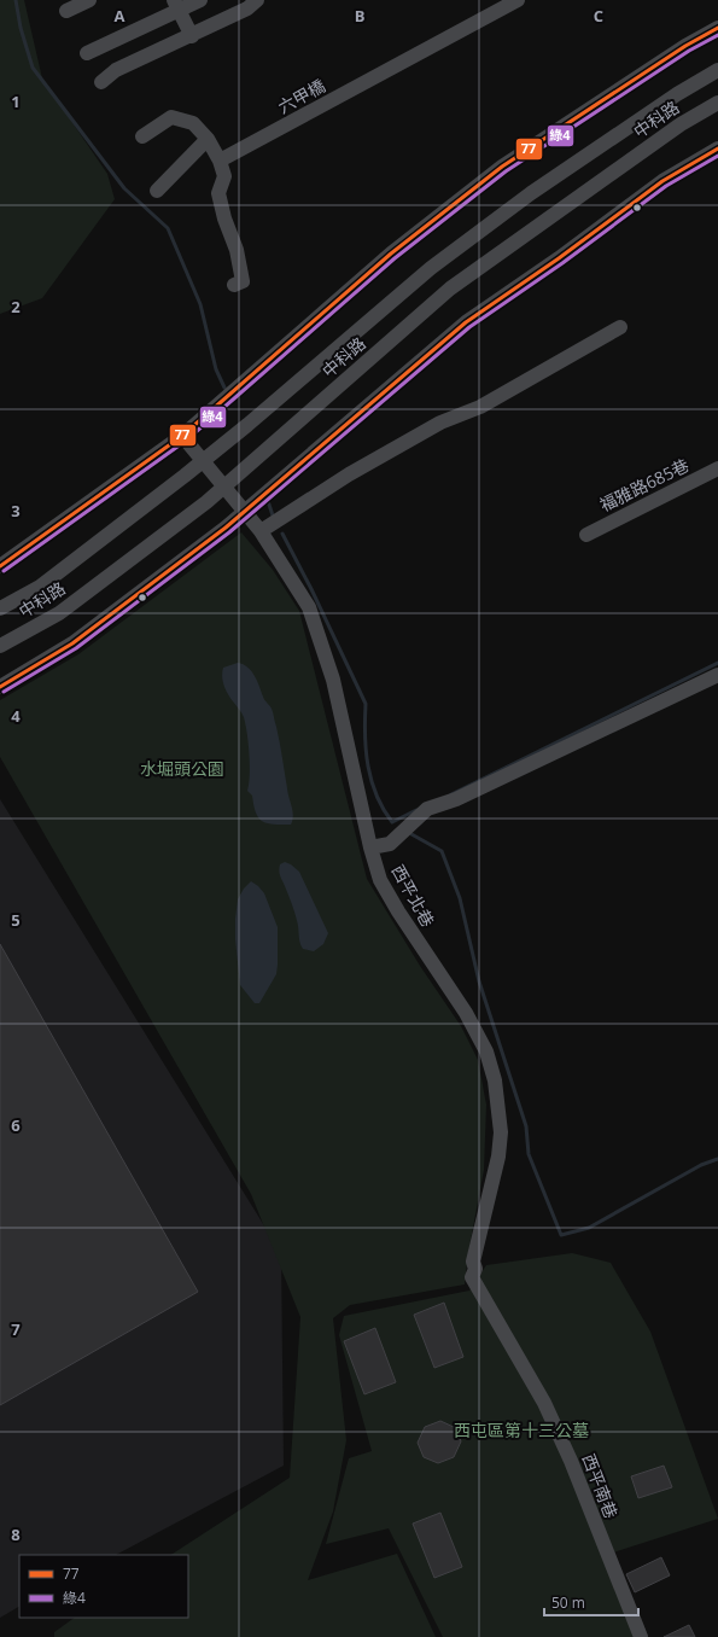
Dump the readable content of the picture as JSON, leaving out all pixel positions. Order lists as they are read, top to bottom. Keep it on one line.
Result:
{"streets":{"street":["六甲橋","中科路","福雅路685巷","西平北巷","西平南巷"]},"crossings":[["中科路","西平北巷"],["西平北巷","西平南巷"]],"parks":["水堀頭公園","西屯區第十三公墓"],"lines":["transit line 77","transit line 綠4"],"legend":["77","綠4"],"scale_bar":"50 m","grid":{"columns":["A","B","C"],"rows":["1","2","3","4","5","6","7","8"]}}
